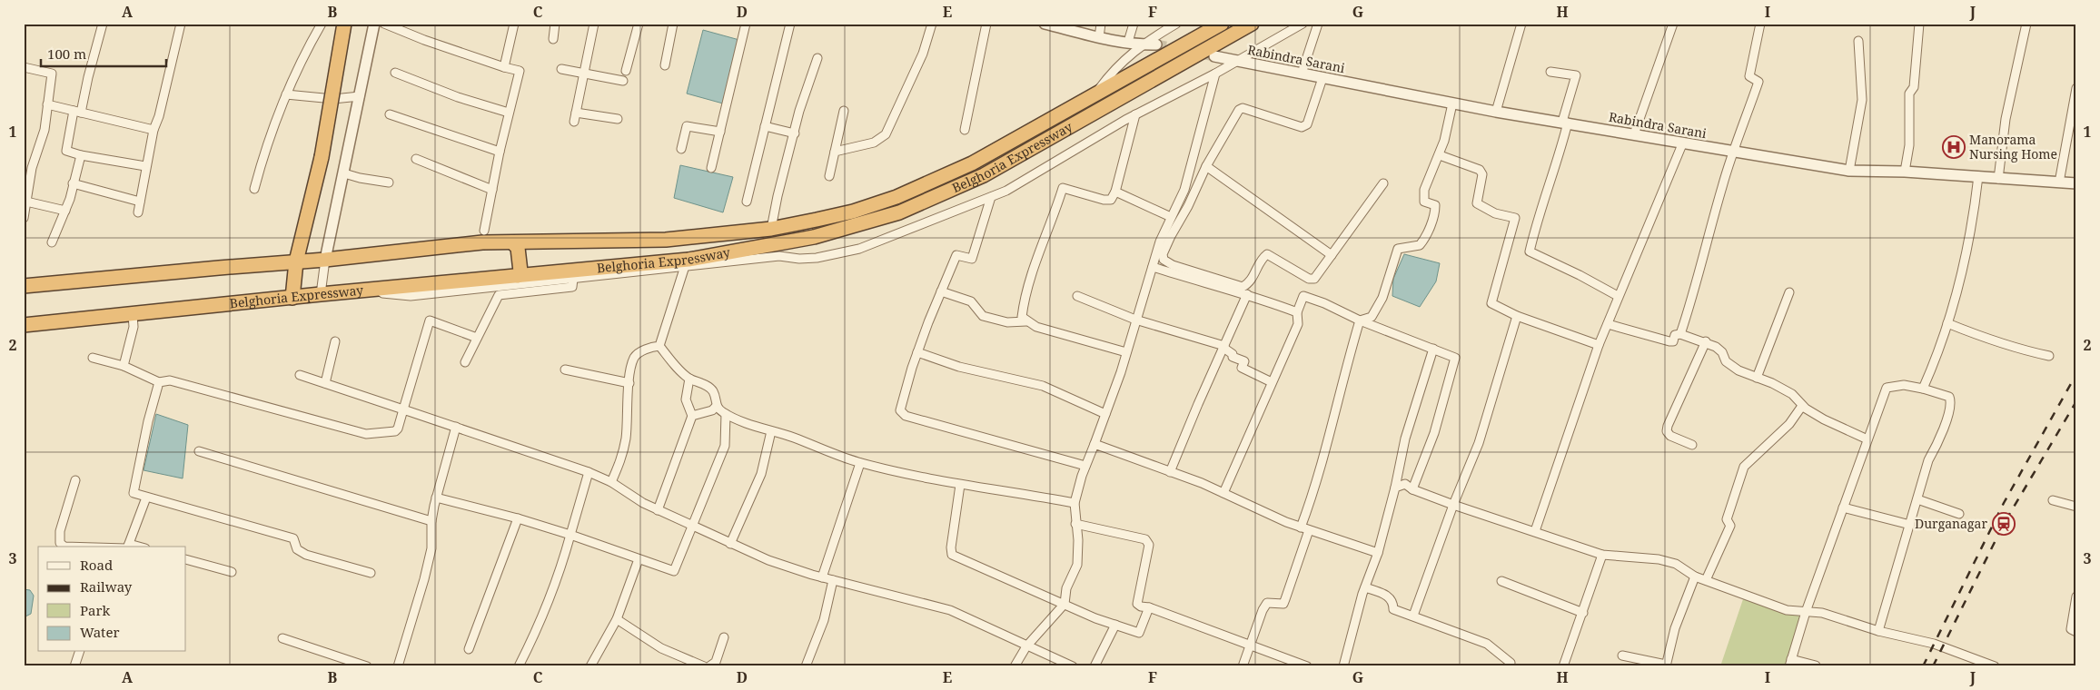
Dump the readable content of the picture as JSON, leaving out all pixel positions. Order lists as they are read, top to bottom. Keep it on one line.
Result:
{"streets":{"highway":["Belghoria Expressway"],"street":["Rabindra Sarani"]},"places":{"hospital":["Manorama Nursing Home"],"station":["Durganagar"]},"legend":["Road","Railway","Park","Water"],"scale_bar":"100 m","grid":{"columns":["A","B","C","D","E","F","G","H","I","J"],"rows":["1","2","3"]}}
